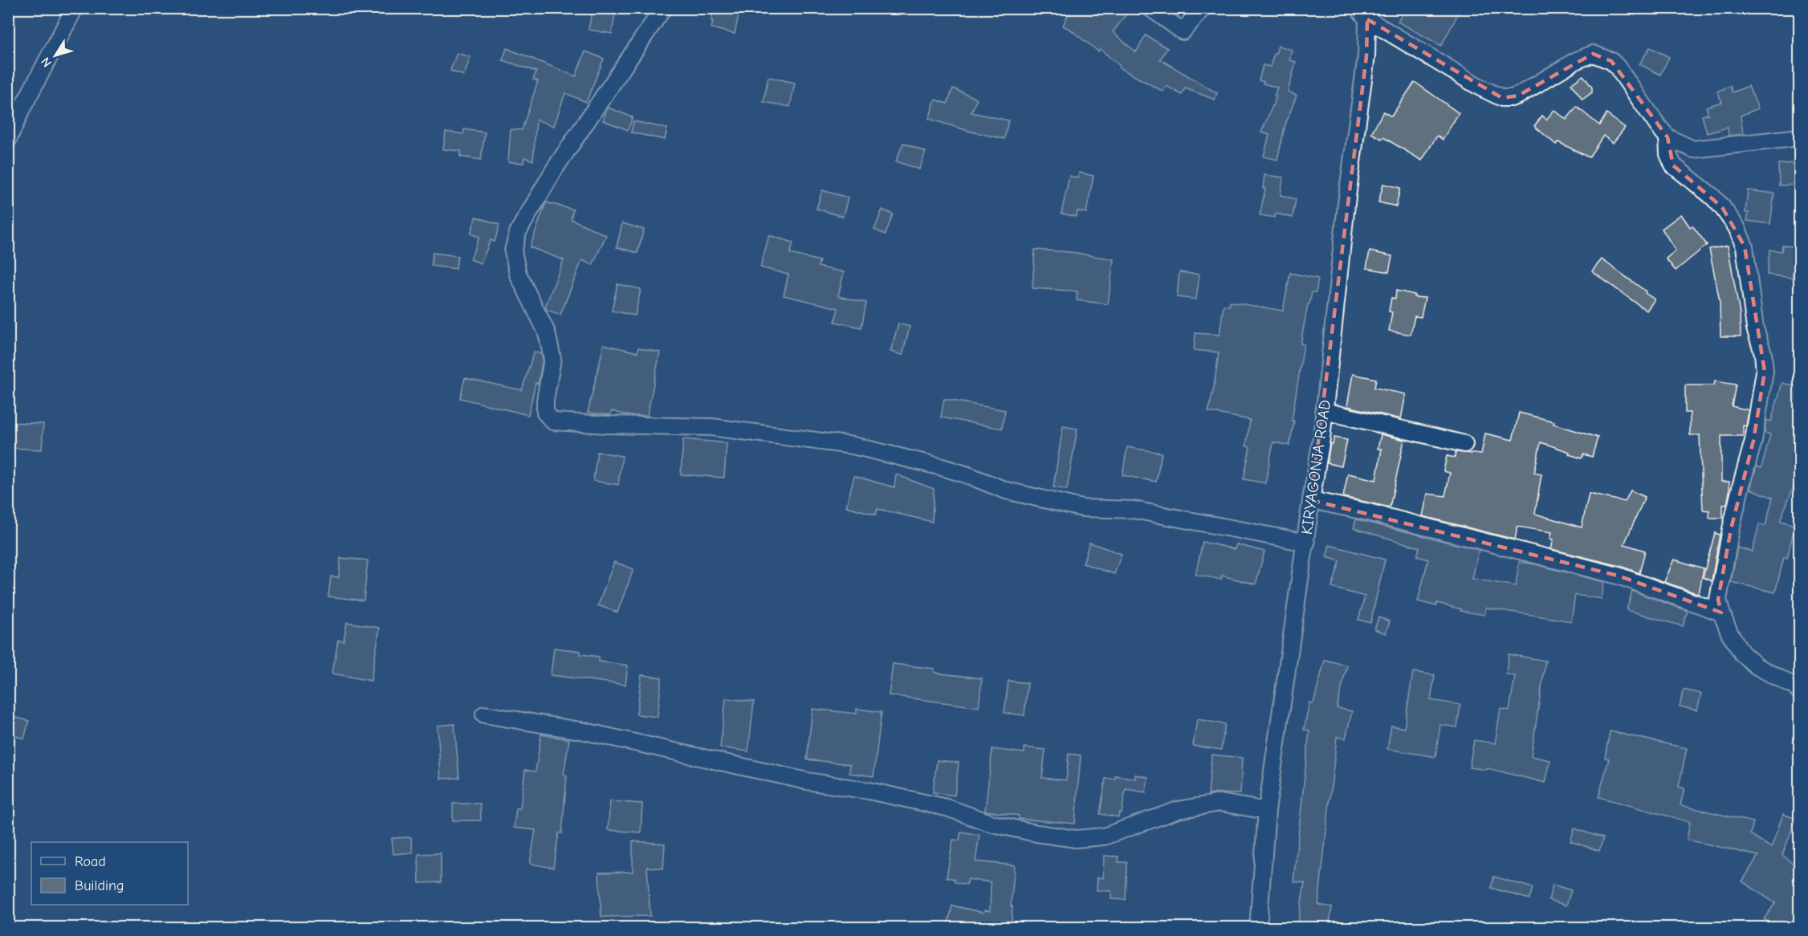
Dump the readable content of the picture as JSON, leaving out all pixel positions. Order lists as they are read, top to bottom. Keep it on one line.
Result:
{"streets":{"street":["KIRYAGONJA ROAD"]},"legend":["Road","Building"],"north":"bottom left"}
